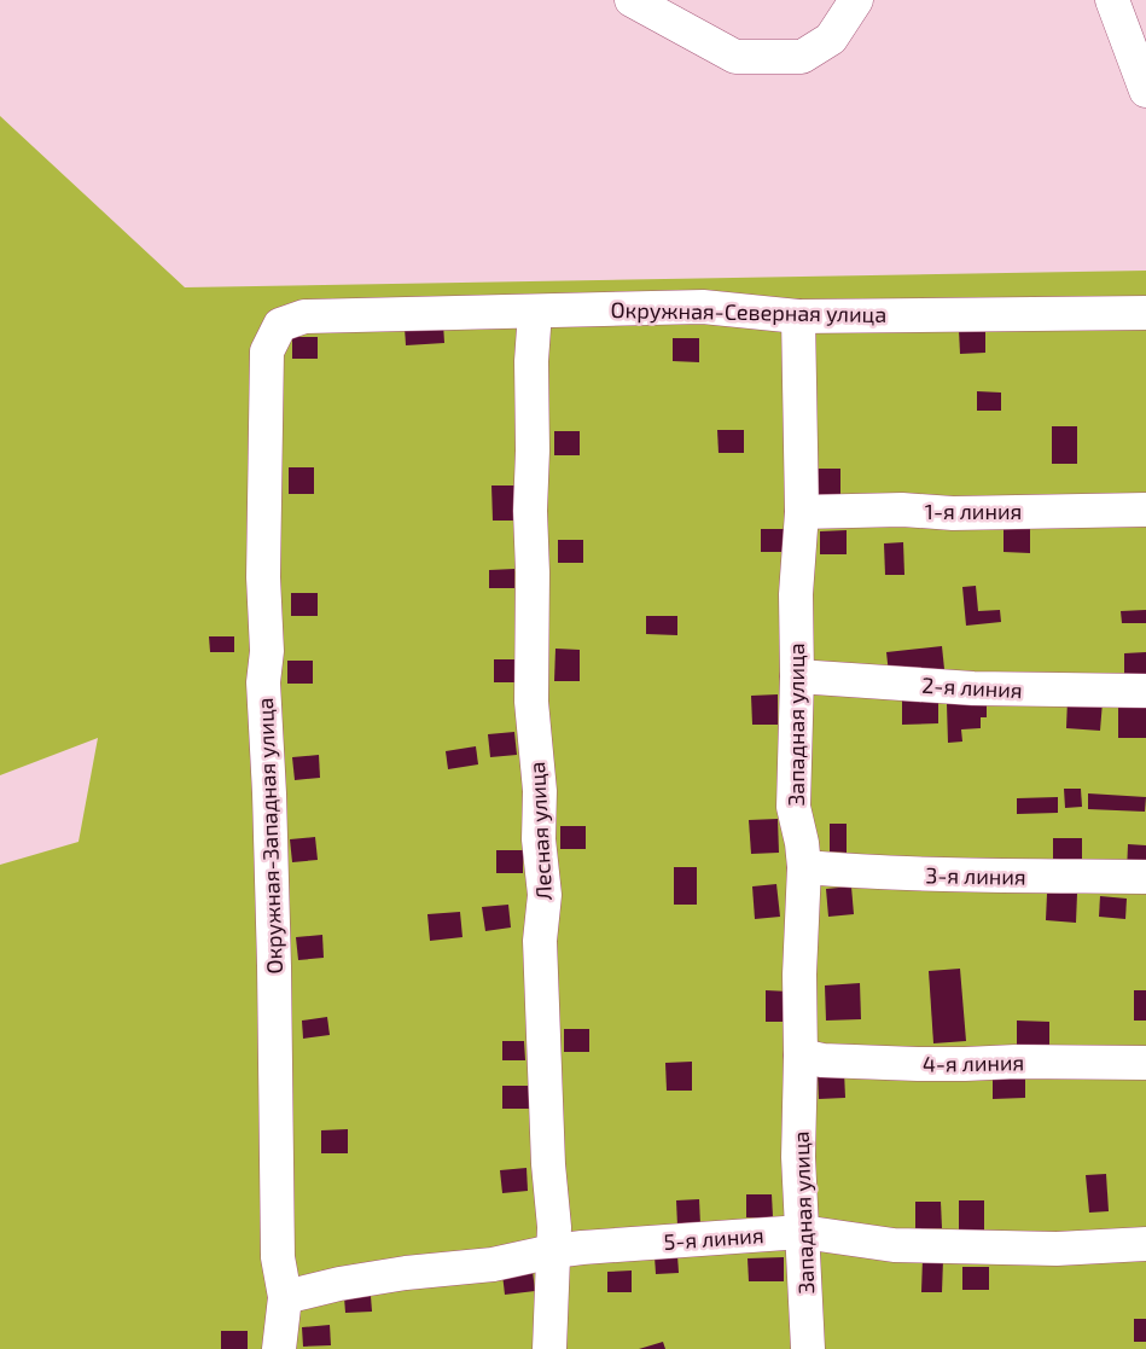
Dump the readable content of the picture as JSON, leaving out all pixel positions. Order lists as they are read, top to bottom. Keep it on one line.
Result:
{"streets":{"street":["Окружная-Северная улица","1-я линия","2-я линия","Западная улица","Лесная улица","Окружная-Западная улица","3-я линия","4-я линия","5-я линия"]},"crossings":[["Окружная-Северная улица","Западная улица"],["Окружная-Северная улица","Лесная улица"],["Окружная-Северная улица","Окружная-Западная улица"],["1-я линия","Западная улица"],["2-я линия","Западная улица"],["Западная улица","3-я линия"],["Западная улица","4-я линия"],["Западная улица","5-я линия"],["Лесная улица","5-я линия"],["Окружная-Западная улица","5-я линия"]]}
